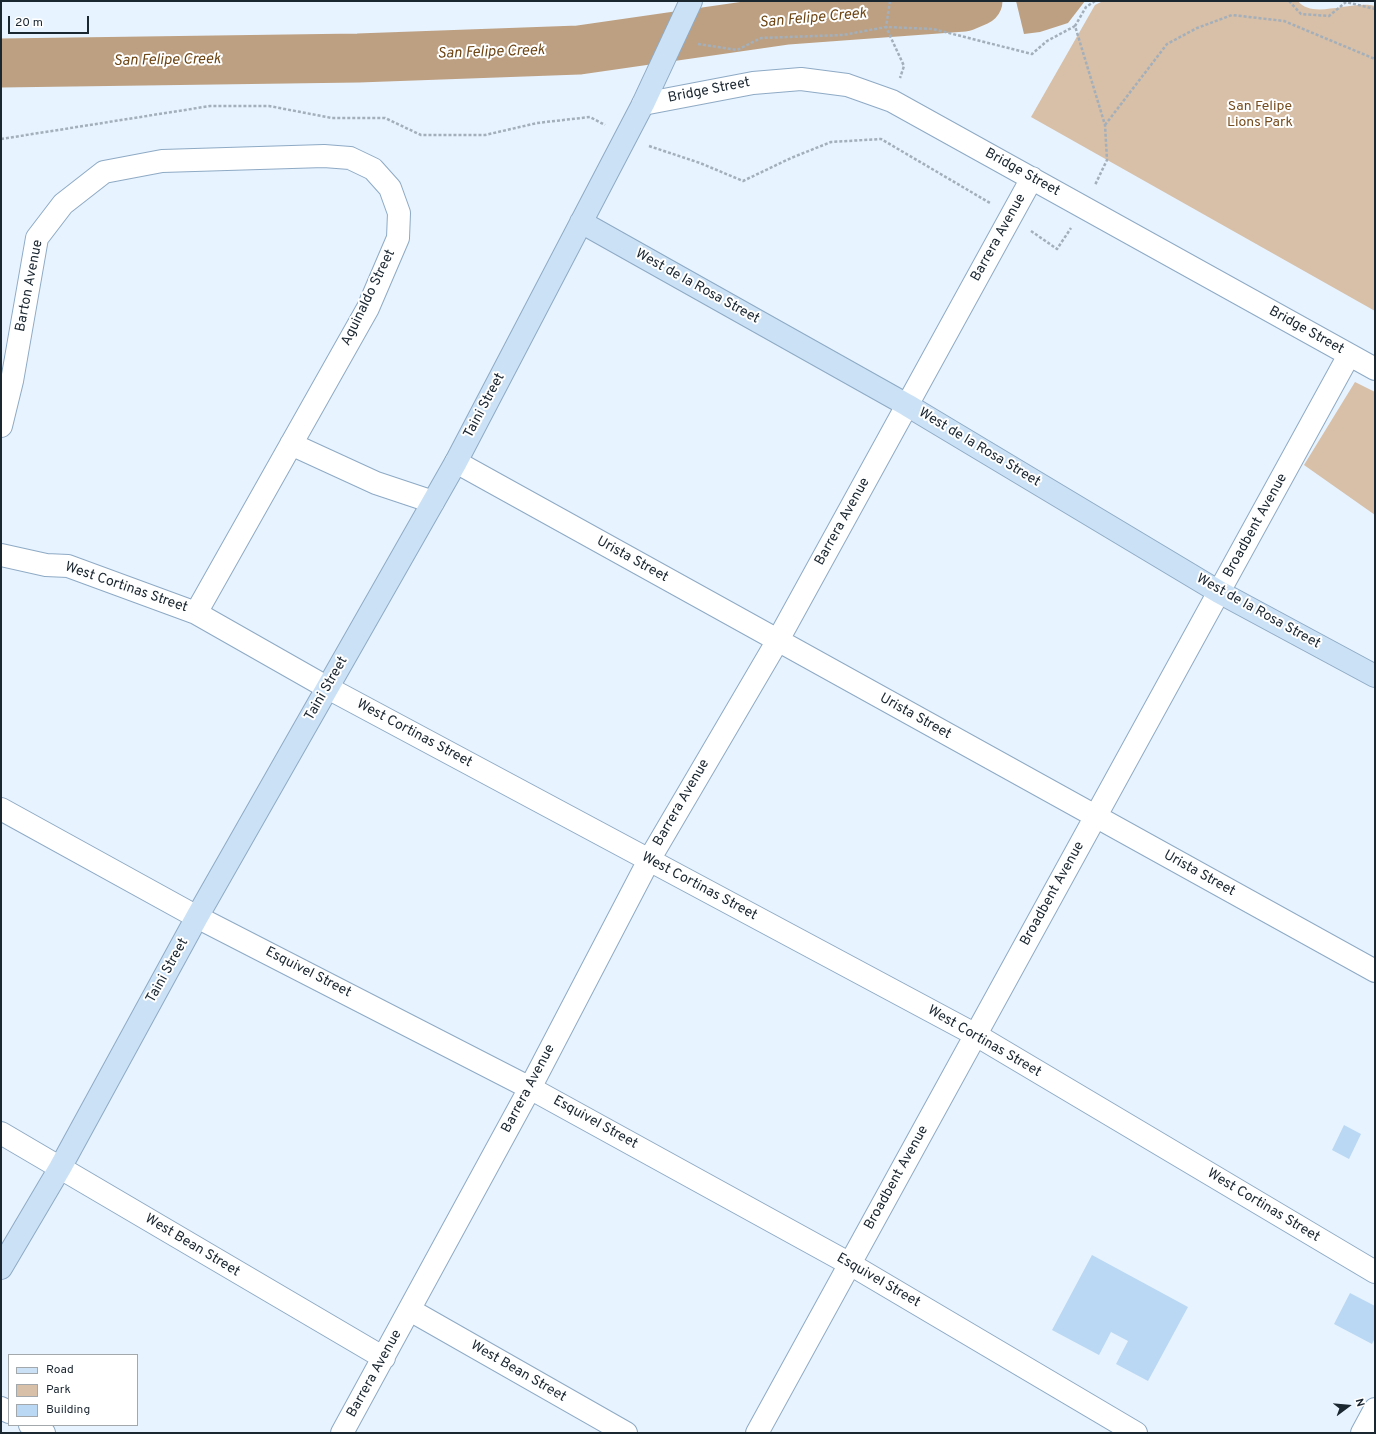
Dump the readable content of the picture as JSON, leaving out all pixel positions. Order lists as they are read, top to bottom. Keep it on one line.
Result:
{"streets":{"street":["Bridge Street","Barrera Avenue","Barton Avenue","West de la Rosa Street","Aguinaldo Street","Taini Street","Broadbent Avenue","Urista Street","West Cortinas Street","Esquivel Street","West Bean Street"]},"crossings":[["Bridge Street","Barrera Avenue"],["Bridge Street","Taini Street"],["Bridge Street","Broadbent Avenue"],["Barrera Avenue","West de la Rosa Street"],["Barrera Avenue","Urista Street"],["Barrera Avenue","West Cortinas Street"],["Barrera Avenue","Esquivel Street"],["Barrera Avenue","West Bean Street"],["Barton Avenue","Aguinaldo Street"],["West de la Rosa Street","Taini Street"],["West de la Rosa Street","Broadbent Avenue"],["Aguinaldo Street","West Cortinas Street"],["Taini Street","Urista Street"],["Taini Street","West Cortinas Street"],["Taini Street","Esquivel Street"],["Taini Street","West Bean Street"],["Broadbent Avenue","Urista Street"],["Broadbent Avenue","West Cortinas Street"],["Broadbent Avenue","Esquivel Street"]],"water":["San Felipe Creek"],"parks":["San Felipe Lions Park"],"legend":["Road","Park","Building"],"scale_bar":"20 m","north":"right"}
